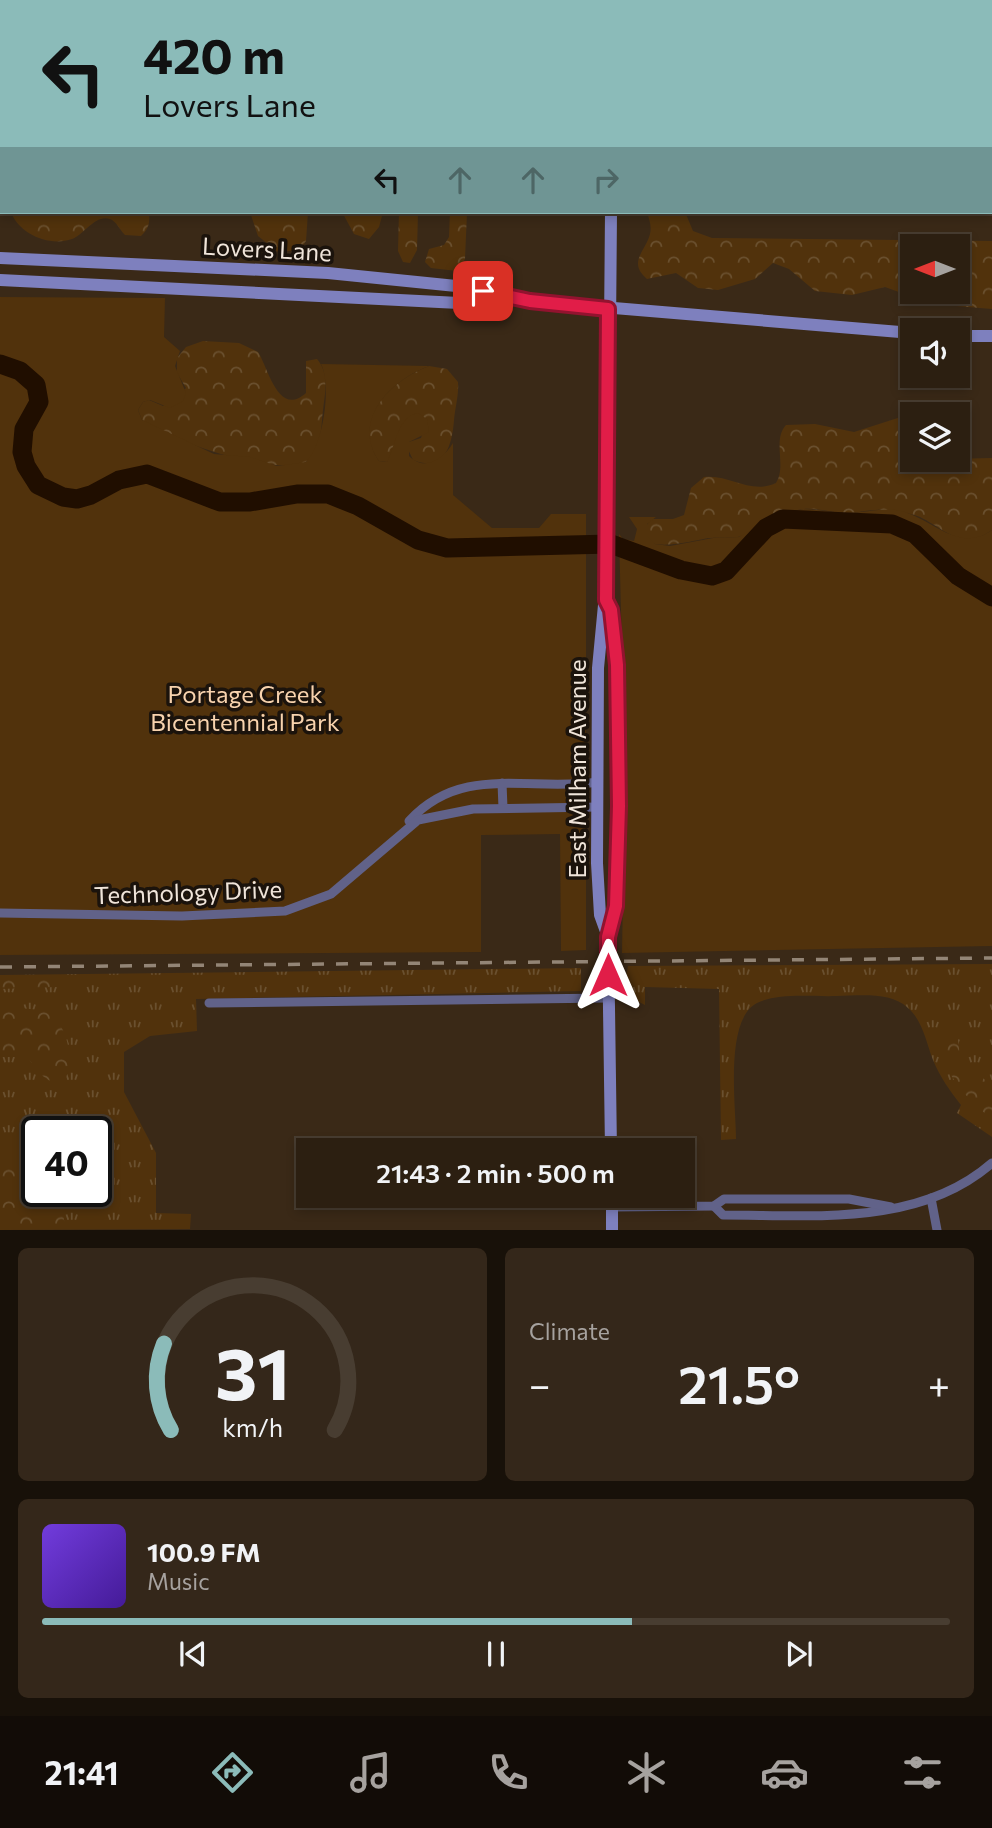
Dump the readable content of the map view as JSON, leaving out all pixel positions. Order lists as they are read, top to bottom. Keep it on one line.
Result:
{"streets":{"street":["Lovers Lane","East Milham Avenue","Technology Drive"]},"crossings":[["Lovers Lane","East Milham Avenue"],["East Milham Avenue","Technology Drive"]],"parks":["Portage Creek Bicentennial Park"],"north":"left","page":{"turn":["420 m","Lovers Lane"],"limit":"40","trip":"21:43 · 2 min · 500 m","tile":"Climate","heat":["−","21.5°","+"],"song":["100.9 FM","Music"],"tabs":"21:41","gauge":["31","km/h"]}}
